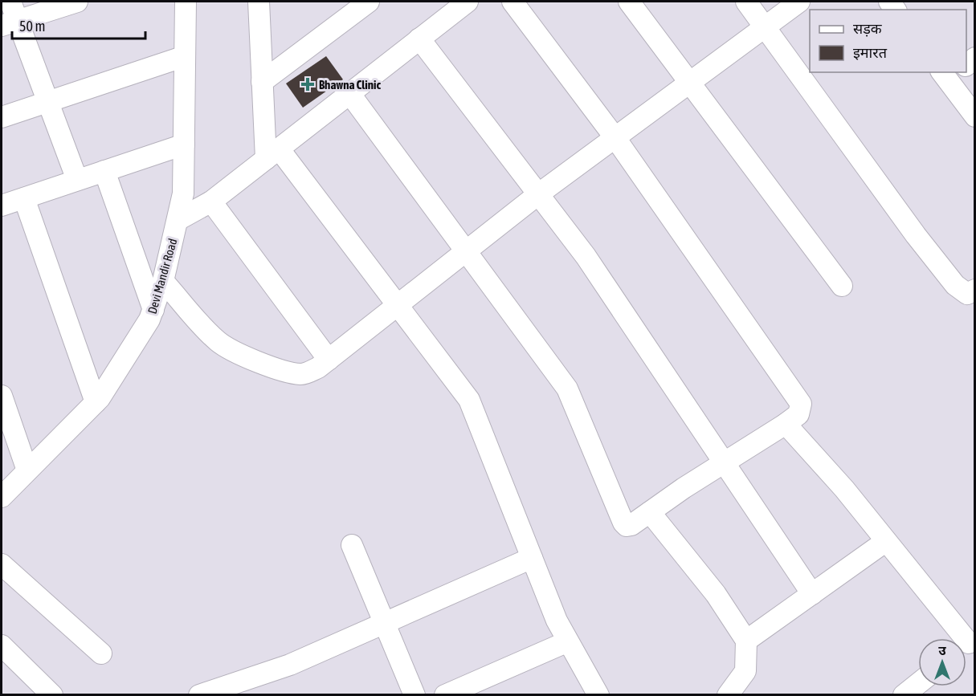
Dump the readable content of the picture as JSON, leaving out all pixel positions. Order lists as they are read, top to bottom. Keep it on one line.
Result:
{"streets":{"street":["Devi Mandir Road"]},"places":{"health":["Bhawna Clinic"]},"legend":["सड़क","इमारत"],"scale_bar":"50 m","north":"top"}
